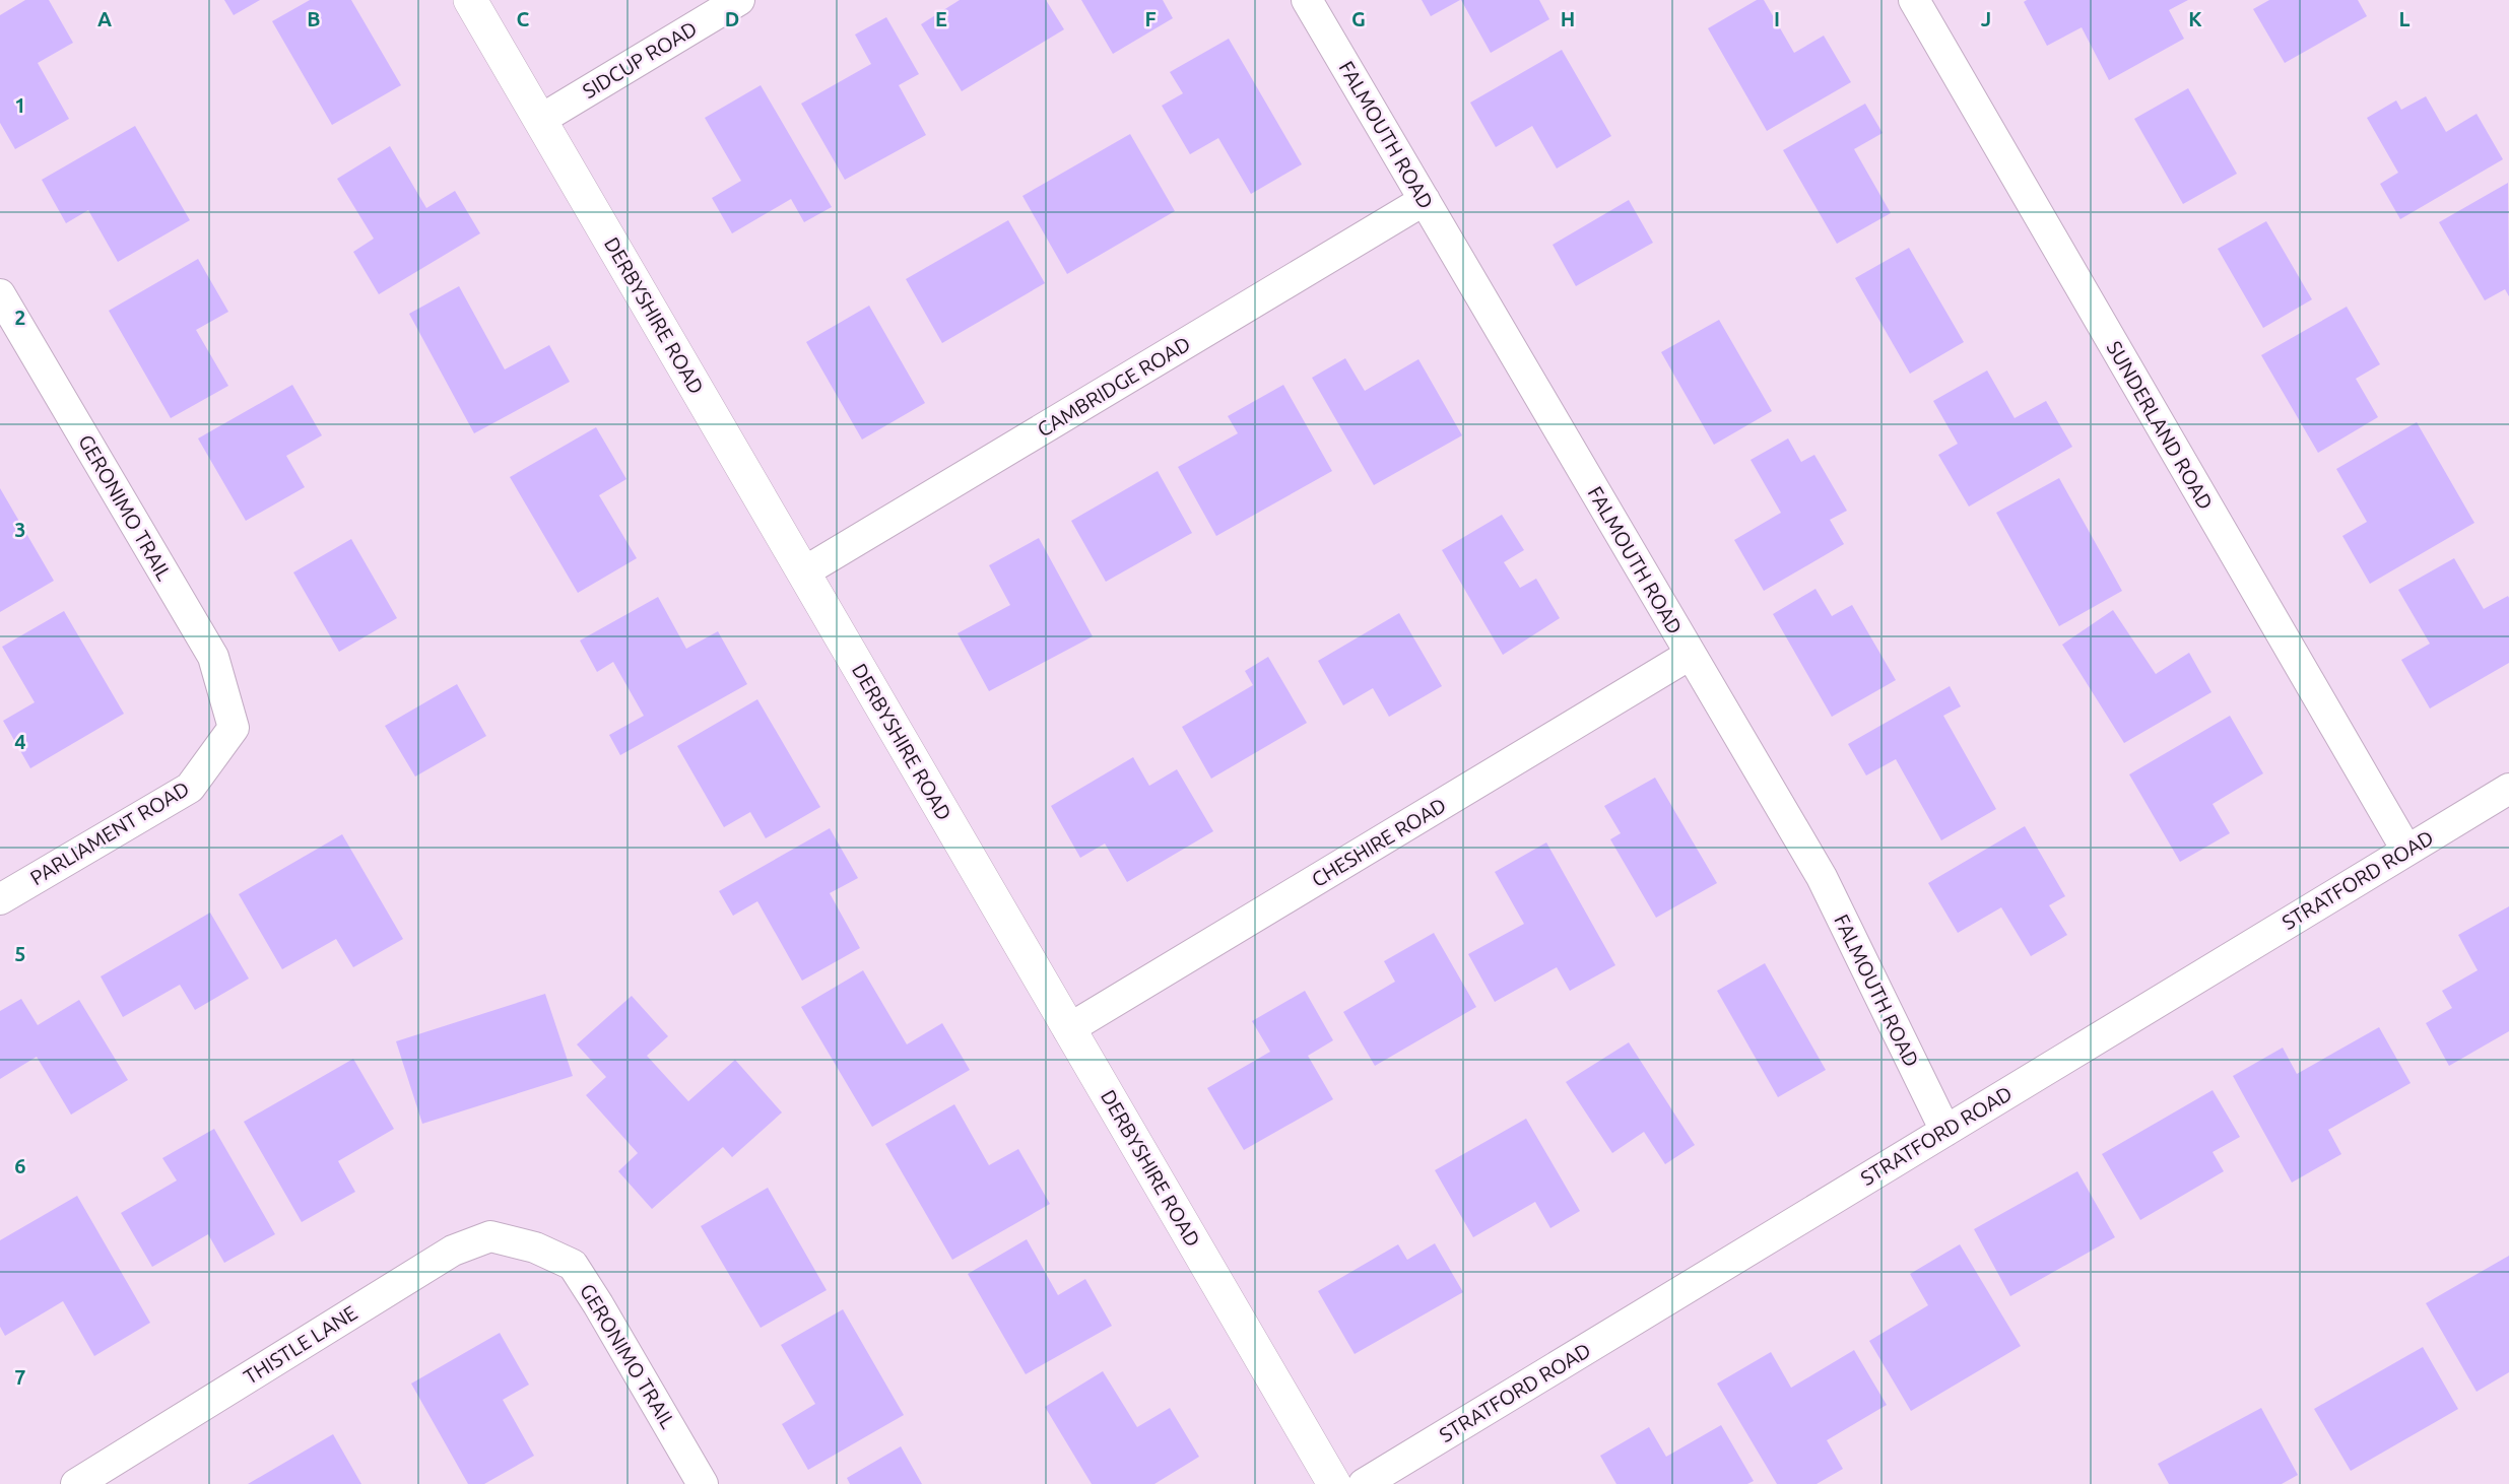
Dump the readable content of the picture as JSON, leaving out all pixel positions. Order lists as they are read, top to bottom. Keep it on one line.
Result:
{"streets":{"street":["SIDCUP ROAD","FALMOUTH ROAD","DERBYSHIRE ROAD","CAMBRIDGE ROAD","SUNDERLAND ROAD","GERONIMO TRAIL","PARLIAMENT ROAD","CHESHIRE ROAD","STRATFORD ROAD","THISTLE LANE"]},"crossings":[["SIDCUP ROAD","DERBYSHIRE ROAD"],["FALMOUTH ROAD","CAMBRIDGE ROAD"],["FALMOUTH ROAD","CHESHIRE ROAD"],["FALMOUTH ROAD","STRATFORD ROAD"],["DERBYSHIRE ROAD","CAMBRIDGE ROAD"],["DERBYSHIRE ROAD","CHESHIRE ROAD"],["SUNDERLAND ROAD","STRATFORD ROAD"],["GERONIMO TRAIL","PARLIAMENT ROAD"],["GERONIMO TRAIL","THISTLE LANE"]],"grid":{"columns":["A","B","C","D","E","F","G","H","I","J","K","L"],"rows":["1","2","3","4","5","6","7"]}}
